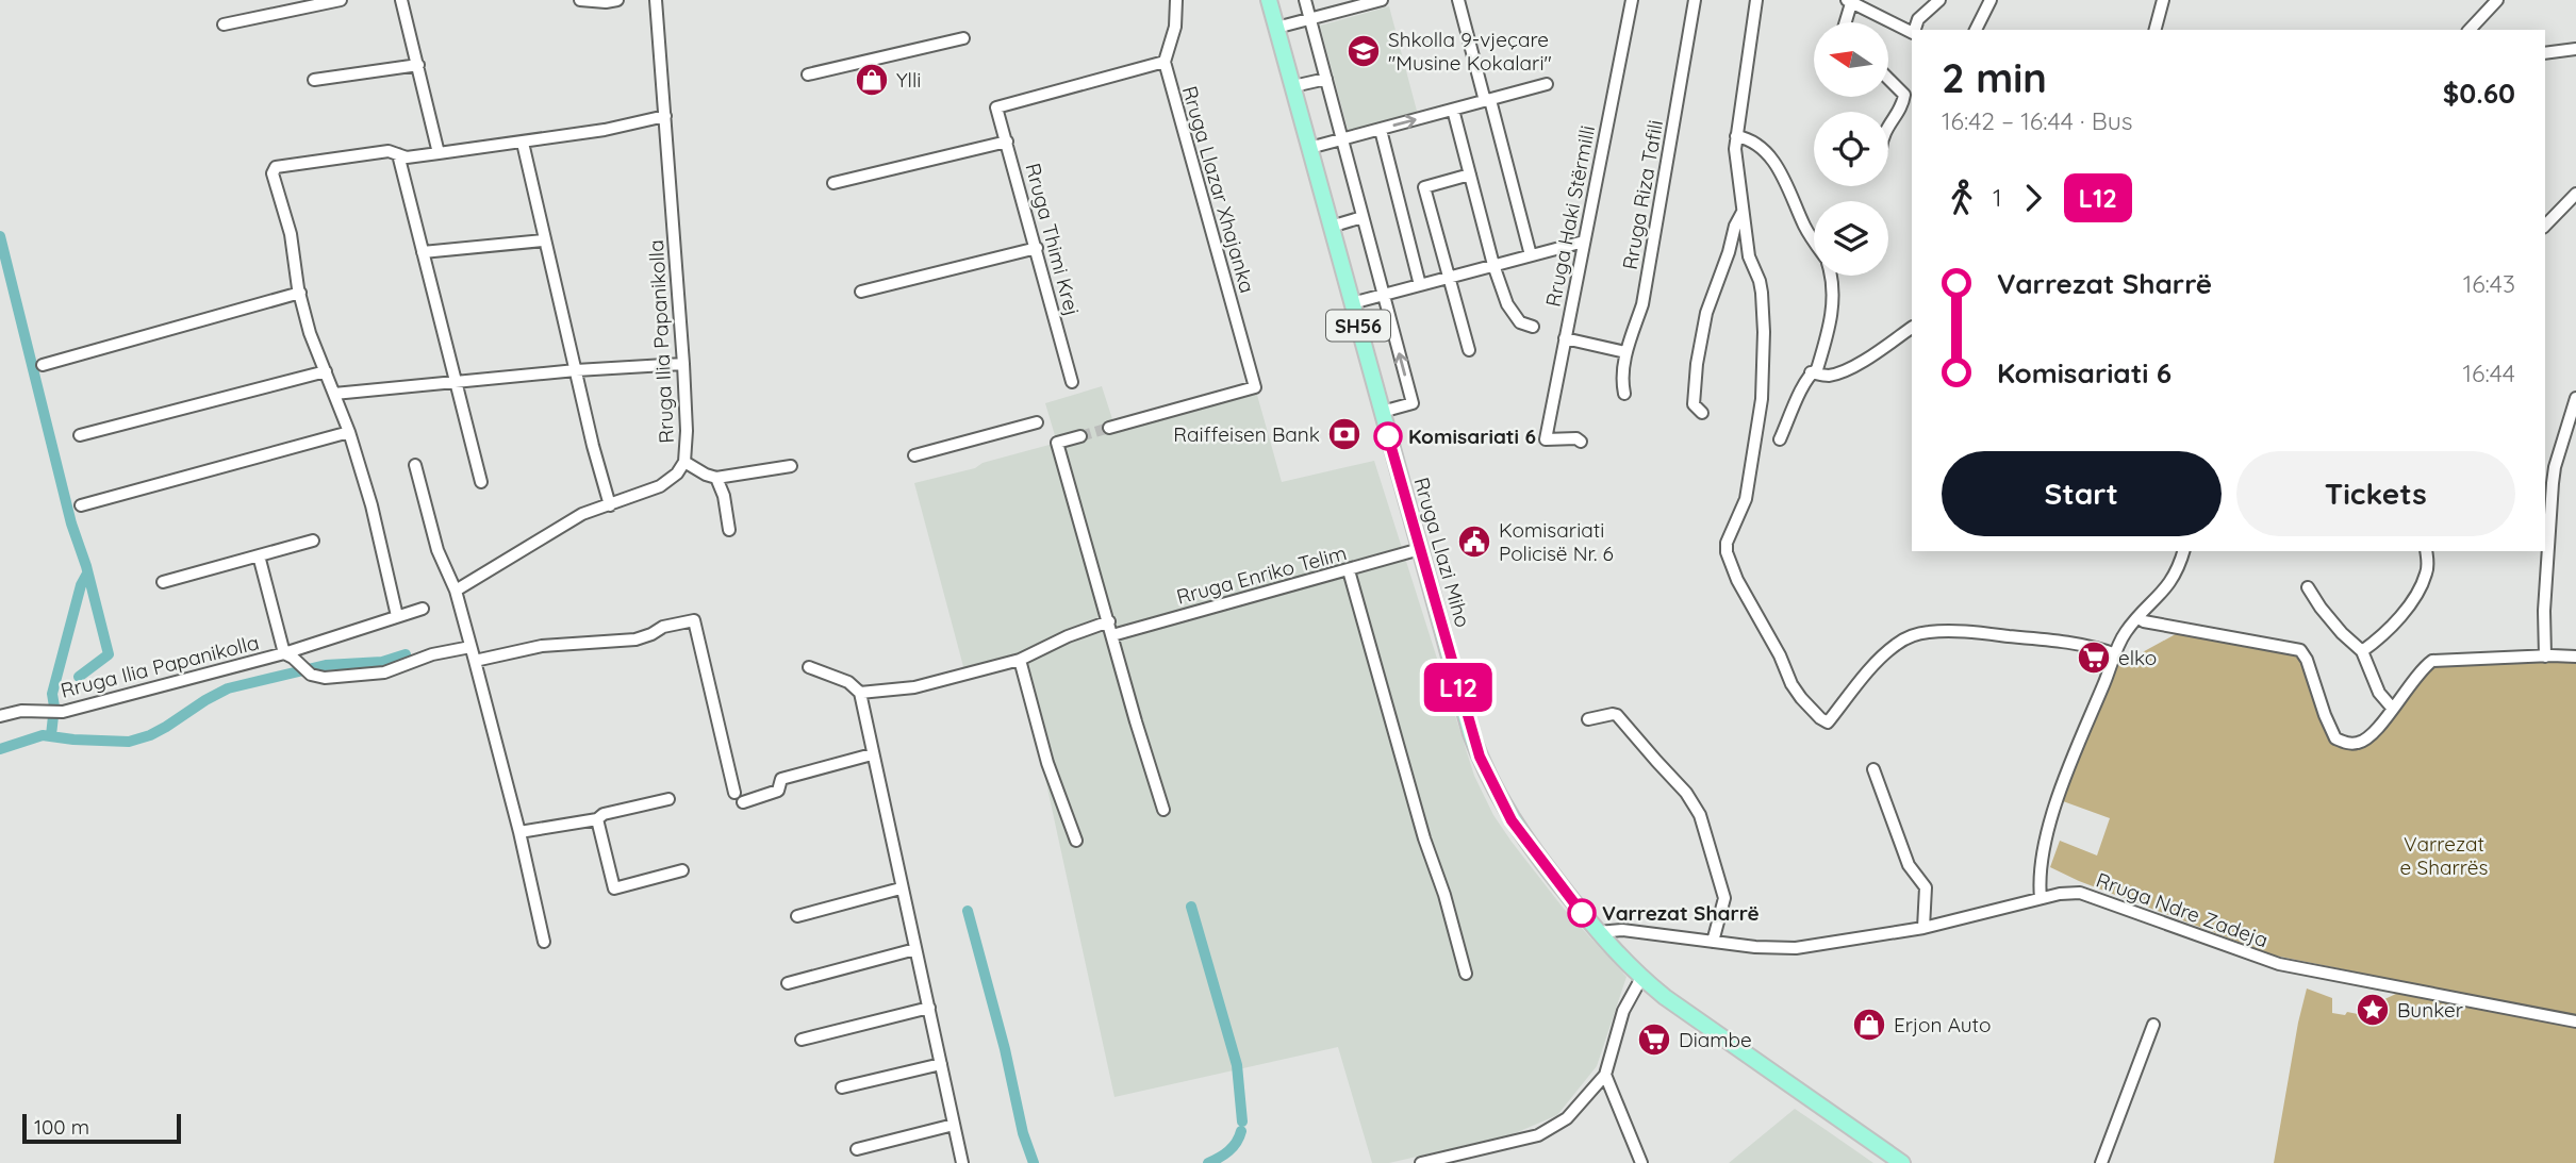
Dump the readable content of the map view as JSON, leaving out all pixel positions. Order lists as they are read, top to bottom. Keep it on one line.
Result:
{"streets":{"main road":["SH56","Rruga Llazi Miho"],"street":["Rruga Llazar Xhajanka","Rruga Riza Tafili","Rruga Haki Stërmilli","Rruga Thimi Krej","Rruga Ilia Papanikolla","Rruga Enriko Telim","Rruga Ndre Zadeja"]},"crossings":[["Rruga Llazar Xhajanka","Rruga Thimi Krej"],["Rruga Llazi Miho","Rruga Enriko Telim"],["Rruga Llazi Miho","Rruga Ndre Zadeja"]],"parks":["Varrezat e Sharrës"],"places":{"school or university":["Shkolla 9-vjeçare \"Musine Kokalari\""],"shop":["Ylli","Erjon Auto"],"bank":["Raiffeisen Bank"],"other":["Komisariati 6","Varrezat Sharrë"],"public building":["Komisariati Policisë Nr. 6"],"supermarket":["elko","Diambe"],"place":["Bunker"]},"lines":["bus line L12"],"scale_bar":"100 m","north":"left","page":{"on_map":"L12","heading":["2 min","16:42 – 16:44 · Bus","$0.60"],"legs":["1","L12"],"list":[{"name":"Varrezat Sharrë","value":"16:43"},{"name":"Komisariati 6","value":"16:44"}],"buttons":["Start","Tickets"],"scale":"100 m"}}
